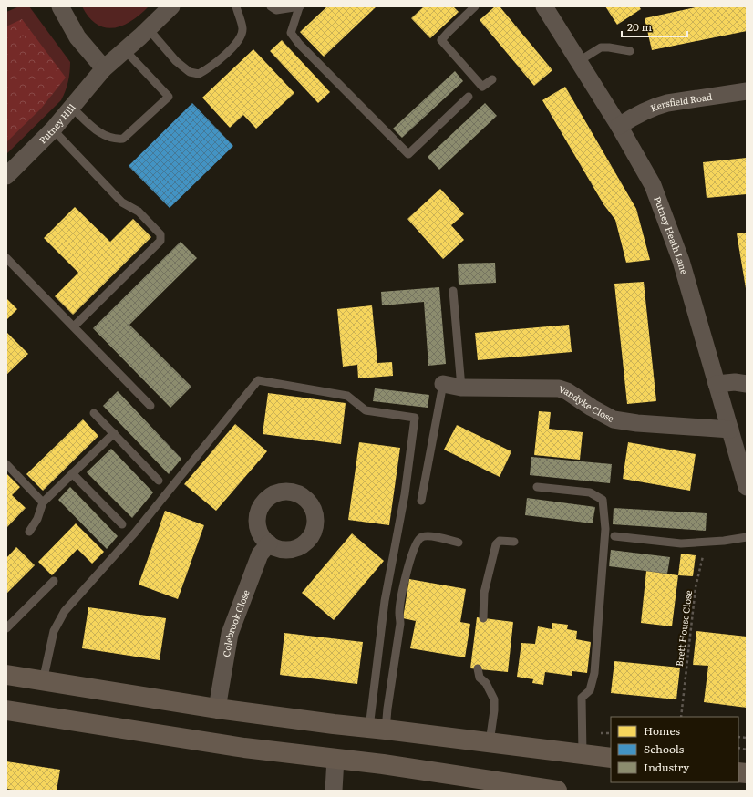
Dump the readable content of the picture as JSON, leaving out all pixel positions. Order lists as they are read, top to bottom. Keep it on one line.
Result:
{"streets":{"street":["Kersfield Road","Putney Hill","Putney Heath Lane","Vandyke Close","Colebrook Close"],"path":["Brett House Close"]},"crossings":[["Kersfield Road","Putney Heath Lane"],["Putney Heath Lane","Vandyke Close"]],"legend":["Homes","Schools","Industry"],"scale_bar":"20 m"}
